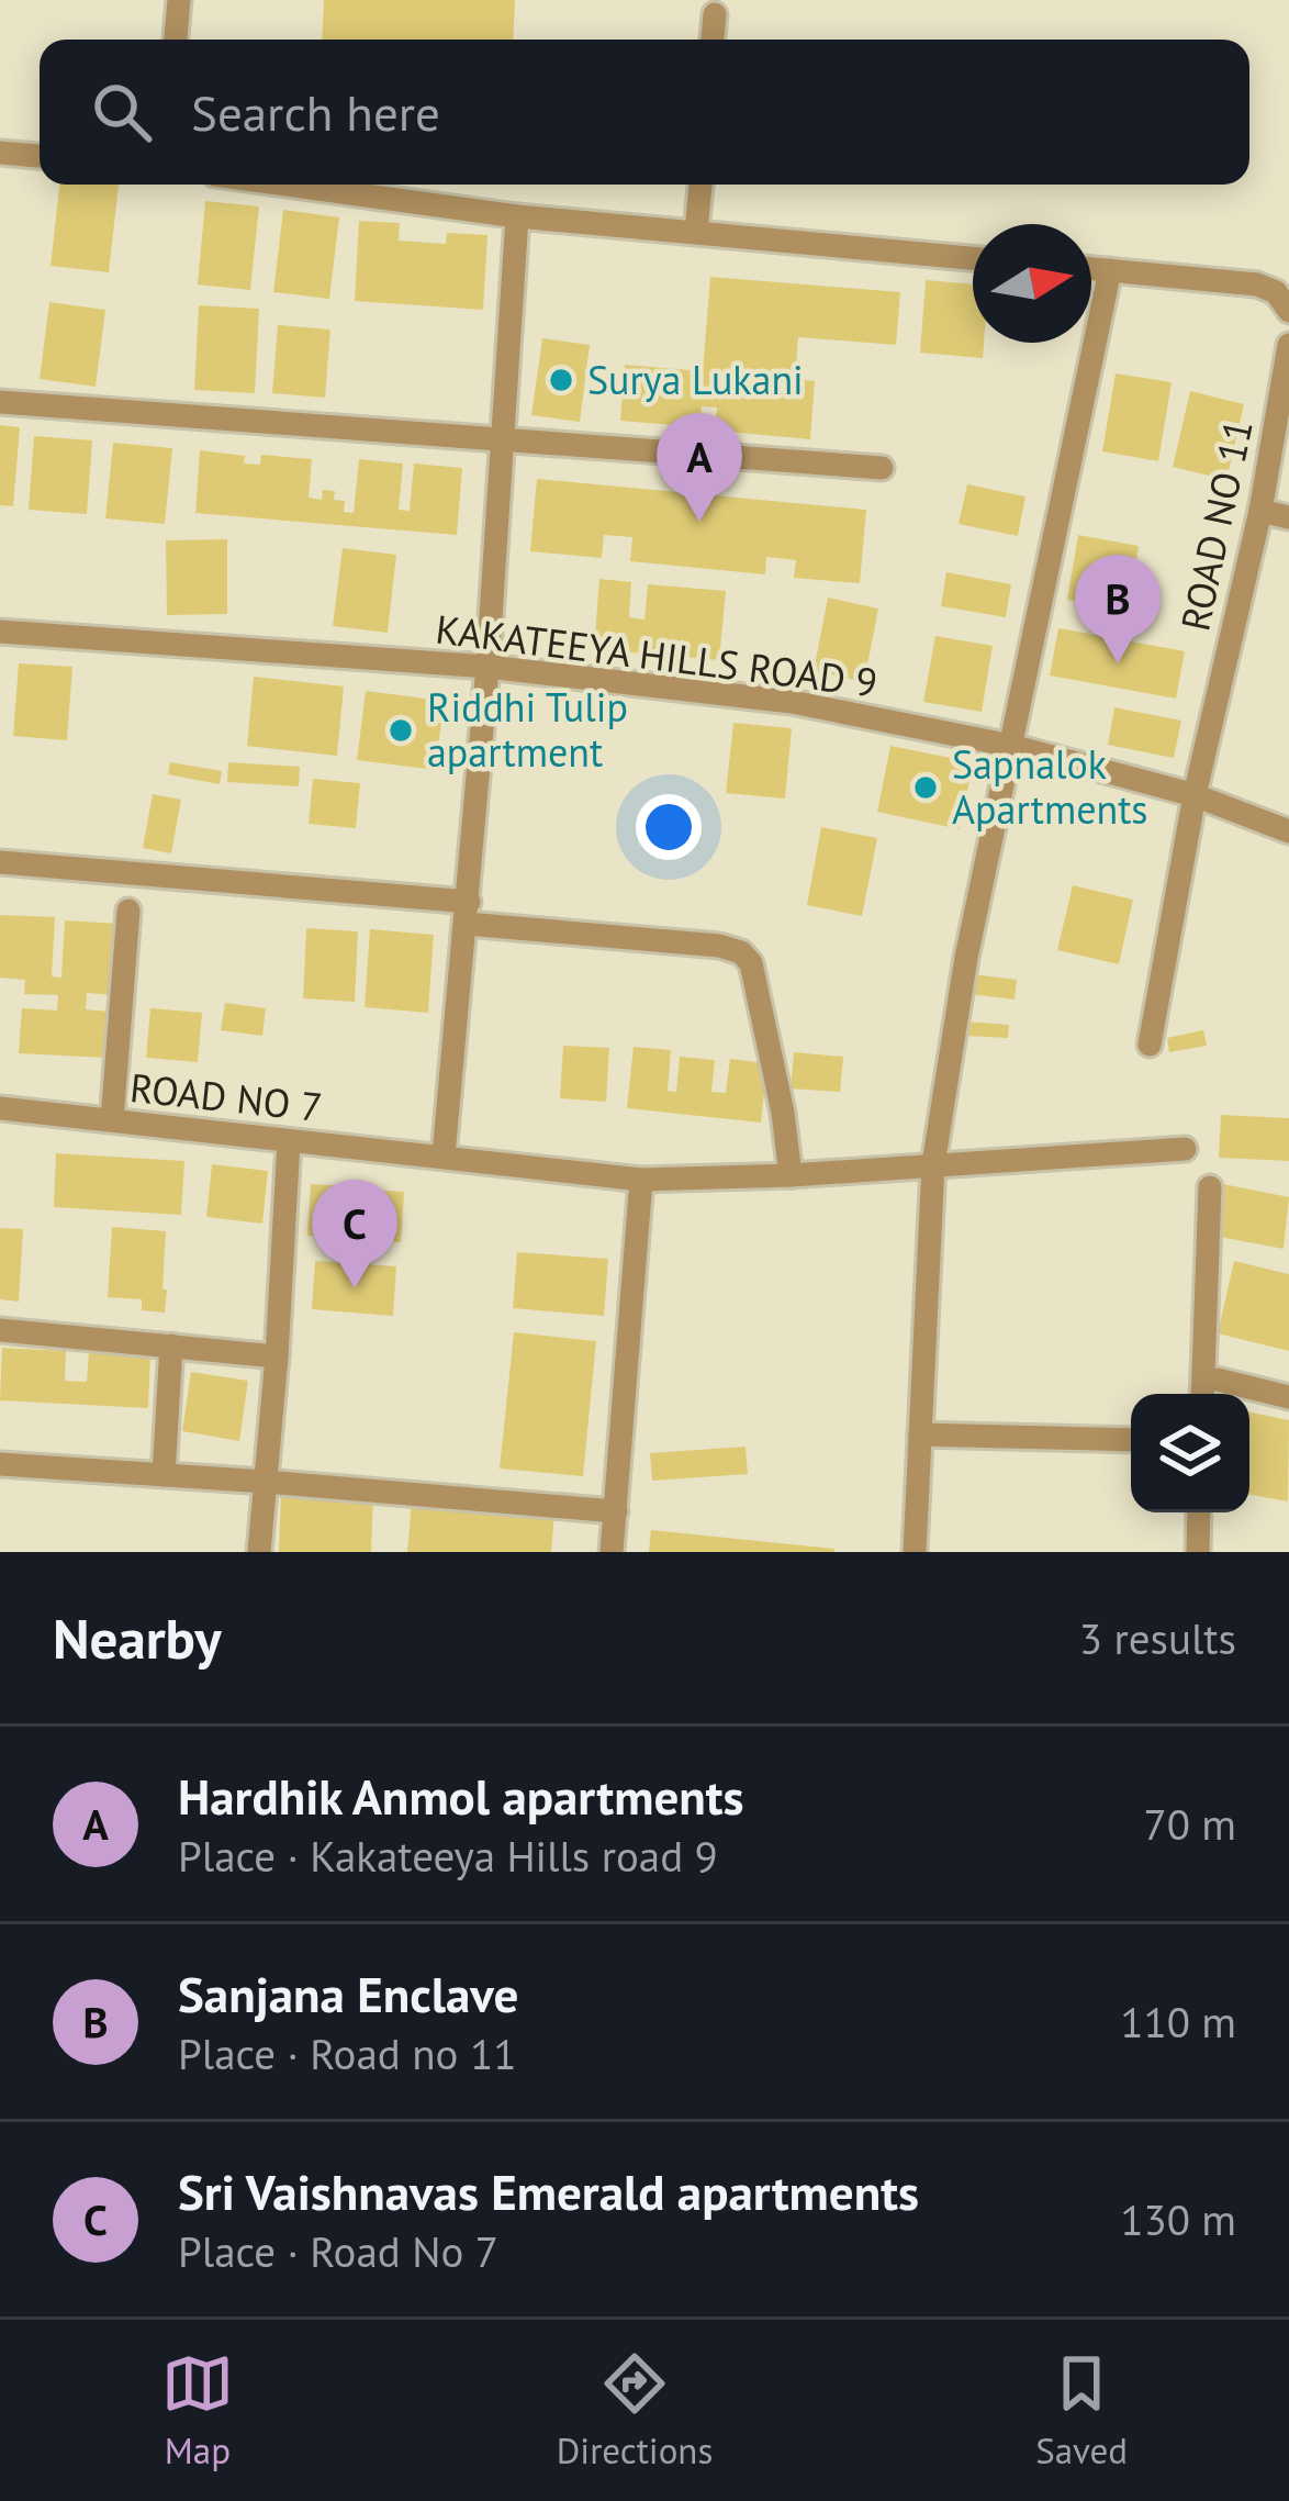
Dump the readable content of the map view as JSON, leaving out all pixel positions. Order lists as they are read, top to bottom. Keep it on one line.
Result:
{"streets":{"street":["ROAD NO 11","KAKATEEYA HILLS ROAD 9","ROAD NO 7"]},"crossings":[["ROAD NO 11","KAKATEEYA HILLS ROAD 9"]],"places":["Surya Lukani","Riddhi Tulip apartment","Sapnalok Apartments"],"north":"right","page":{"search":"Search here","pins":["A","B","C"],"heading":["Nearby","3 results"],"list":[{"mark":"A","name":"Hardhik Anmol apartments","note":"Place · Kakateeya Hills road 9","value":"70 m"},{"mark":"B","name":"Sanjana Enclave","note":"Place · Road no 11","value":"110 m"},{"mark":"C","name":"Sri Vaishnavas Emerald apartments","note":"Place · Road No 7","value":"130 m"}],"nav":["Map","Directions","Saved"]}}
